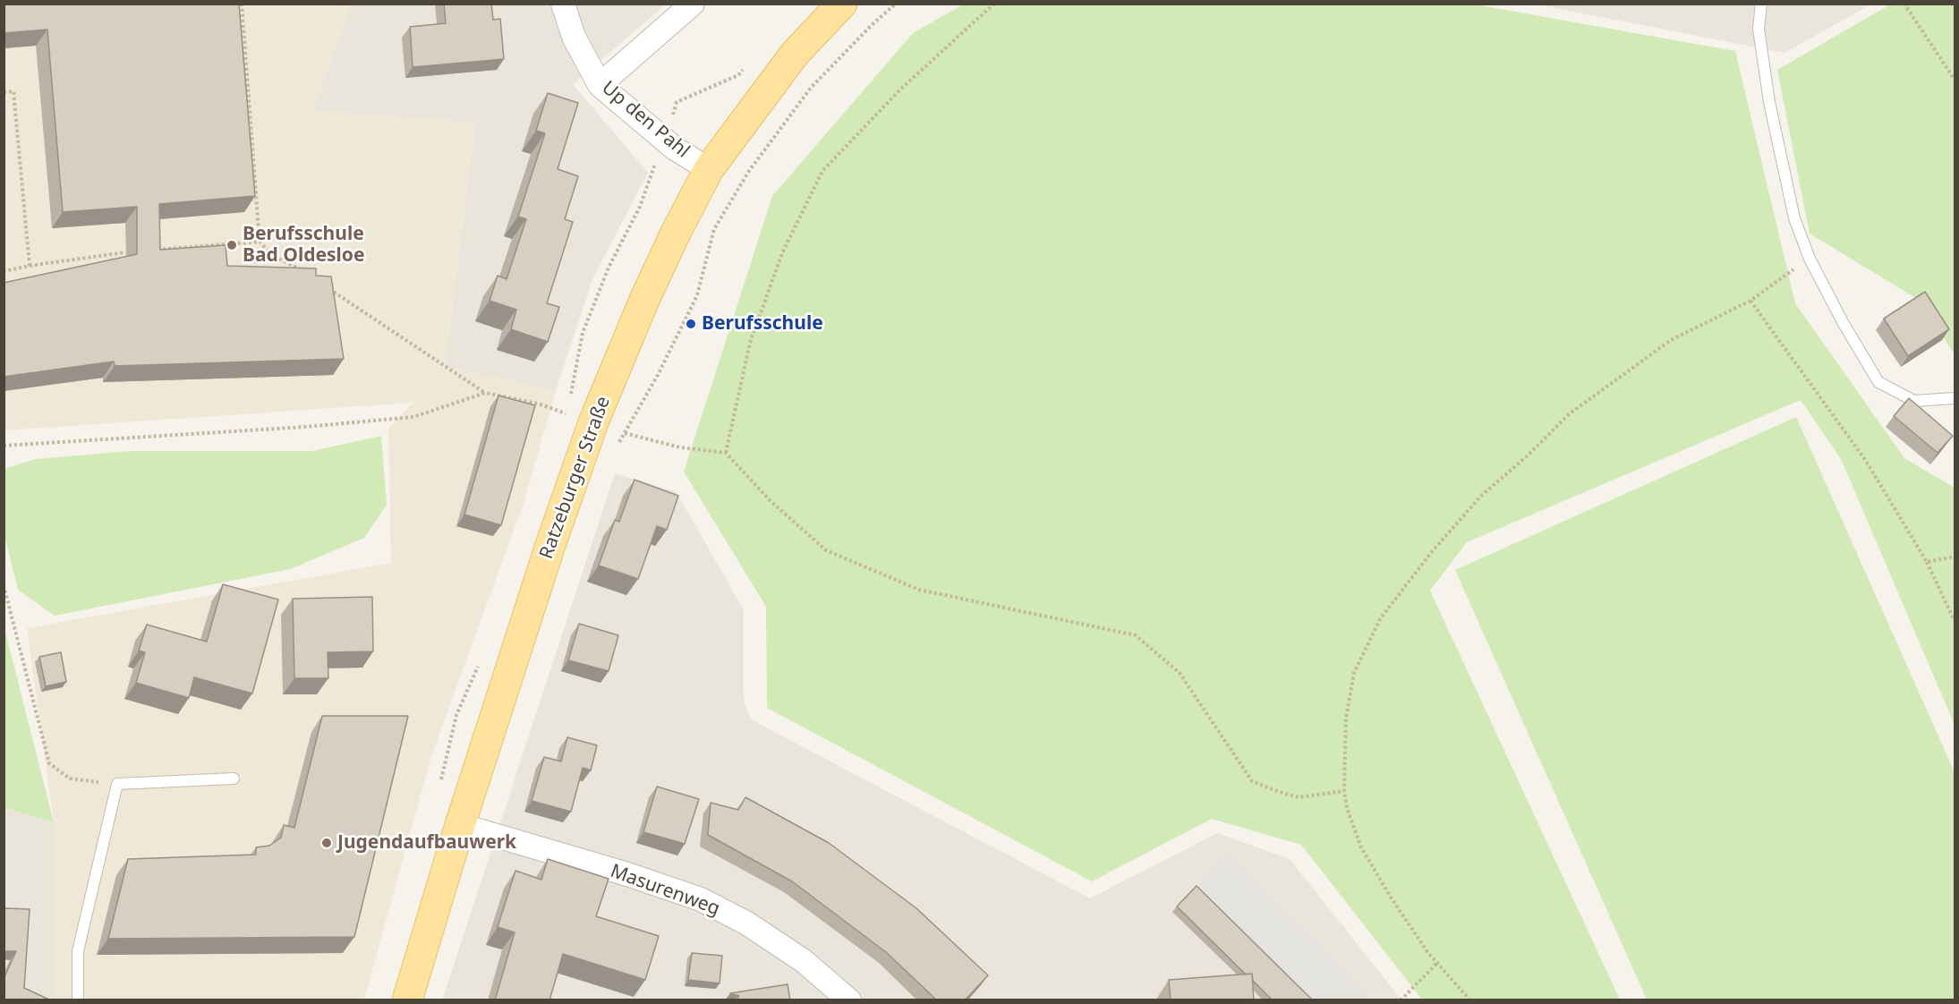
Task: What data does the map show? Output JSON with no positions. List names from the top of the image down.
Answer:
{
  "streets": {
    "main road": ["Ratzeburger Straße"],
    "street": ["Up den Pahl", "Masurenweg"]
  },
  "crossings": [
    ["Up den Pahl", "Ratzeburger Straße"],
    ["Ratzeburger Straße", "Masurenweg"]
  ],
  "places": ["Berufsschule Bad Oldesloe", "Berufsschule", "Jugendaufbauwerk"]
}
